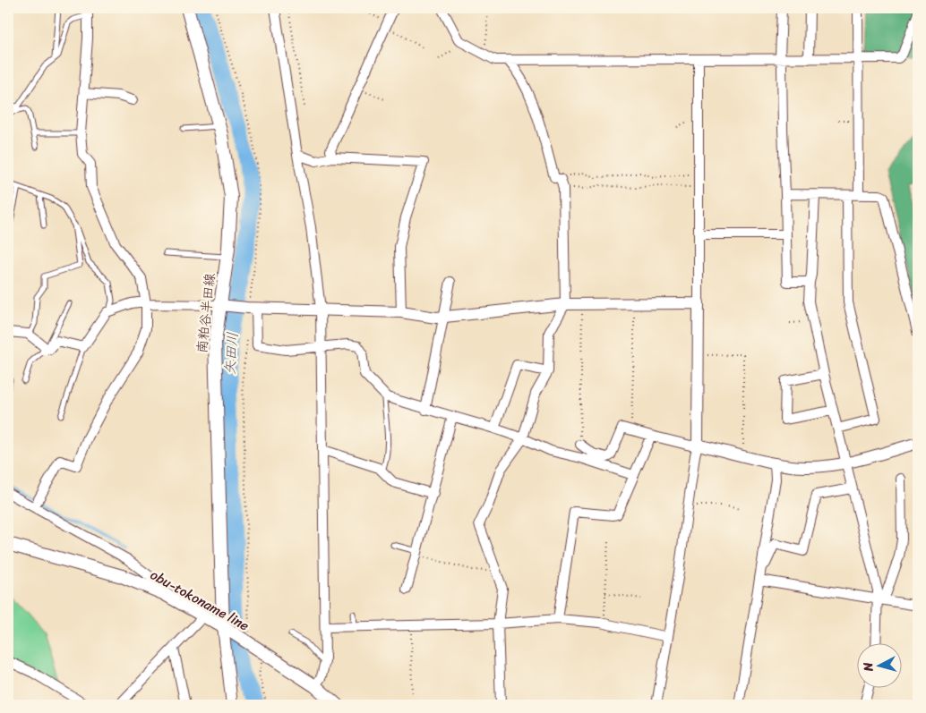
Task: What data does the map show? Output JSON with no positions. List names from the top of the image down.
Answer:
{
  "streets": {
    "main road": ["南粕谷半田線", "obu-tokoname line"]
  },
  "crossings": [
    ["南粕谷半田線", "obu-tokoname line"]
  ],
  "water": ["矢田川"],
  "north": "left"
}
